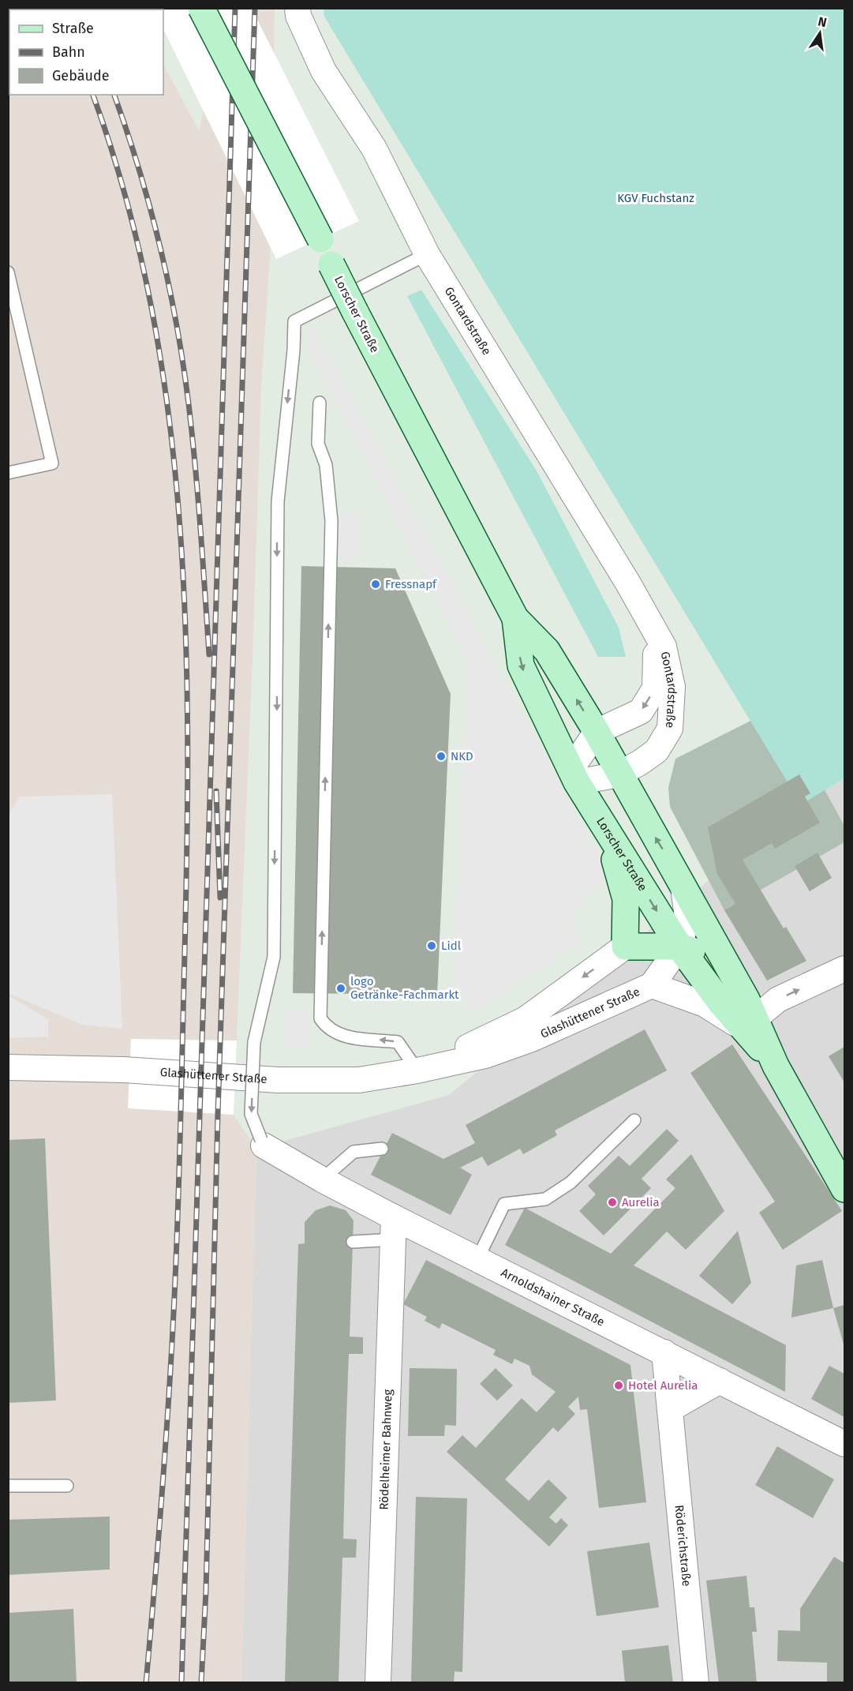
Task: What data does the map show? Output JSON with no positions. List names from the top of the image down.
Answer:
{
  "streets": {
    "main road": ["Lorscher Straße"],
    "street": [
      "Gontardstraße",
      "Glashüttener Straße",
      "Arnoldshainer Straße",
      "Rödelheimer Bahnweg",
      "Röderichstraße"
    ]
  },
  "crossings": [
    ["Lorscher Straße", "Gontardstraße"],
    ["Lorscher Straße", "Glashüttener Straße"],
    ["Arnoldshainer Straße", "Rödelheimer Bahnweg"],
    ["Arnoldshainer Straße", "Röderichstraße"]
  ],
  "parks": ["KGV Fuchstanz"],
  "places": [
    "Fressnapf",
    "NKD",
    "Lidl",
    "logo Getränke-Fachmarkt",
    "Aurelia",
    "Hotel Aurelia"
  ],
  "legend": ["Straße", "Bahn", "Gebäude"],
  "north": "top"
}
